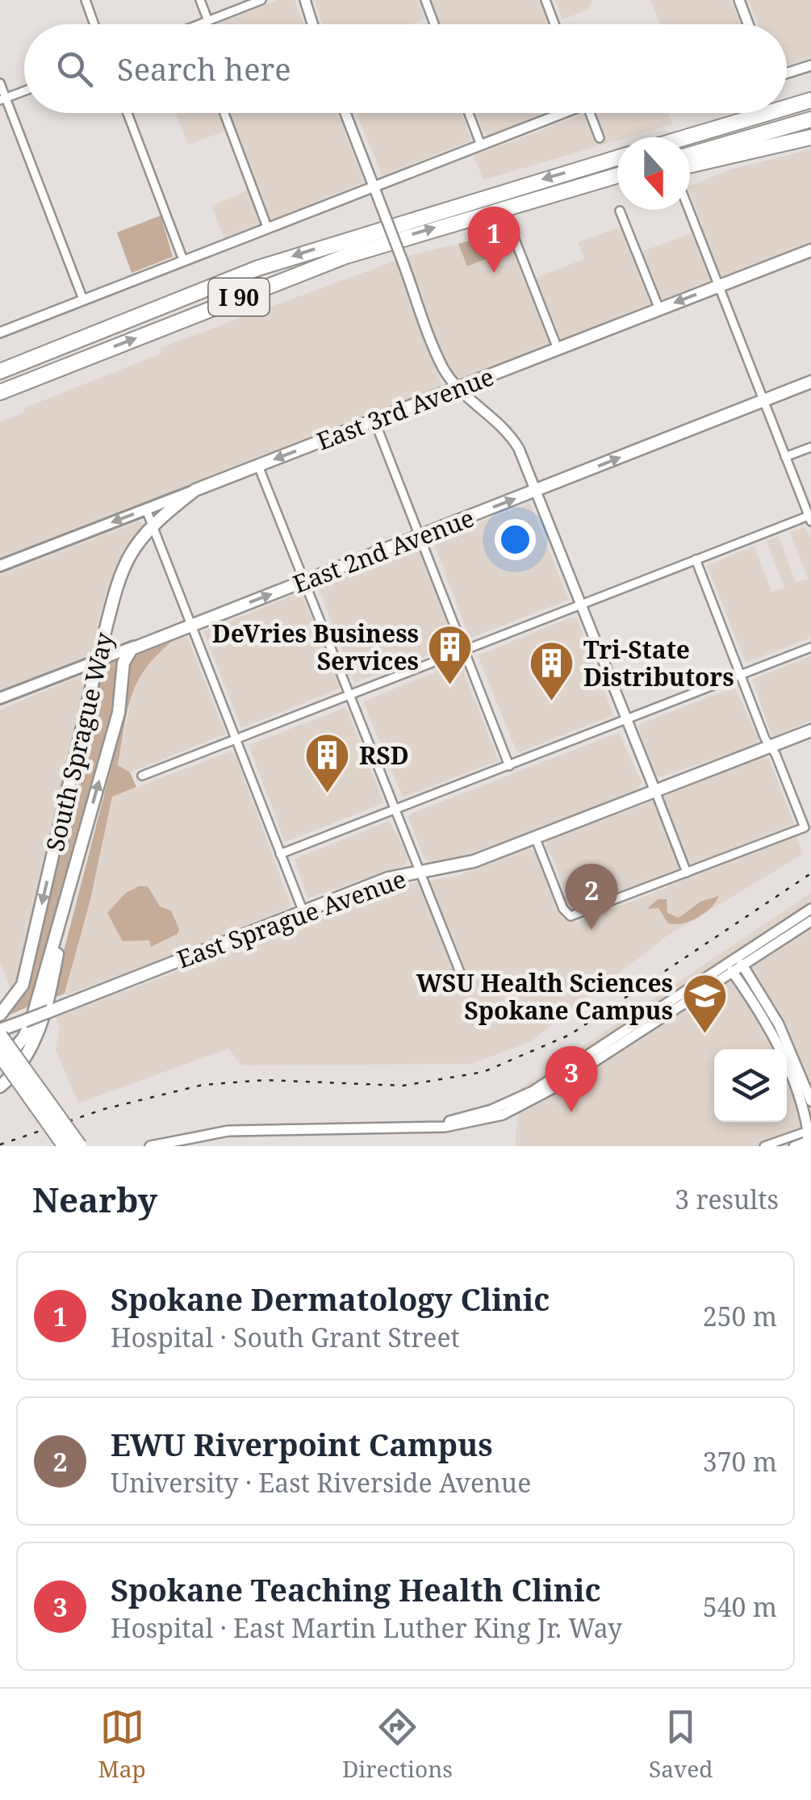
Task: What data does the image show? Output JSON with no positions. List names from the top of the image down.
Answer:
{
  "streets": {
    "highway": ["I 90"],
    "main road": [
      "East 3rd Avenue",
      "East 2nd Avenue",
      "South Sprague Way",
      "East Sprague Avenue"
    ]
  },
  "crossings": [
    ["East 3rd Avenue", "South Sprague Way"],
    ["East 2nd Avenue", "South Sprague Way"]
  ],
  "one_way": ["East 3rd Avenue", "East 2nd Avenue"],
  "places": {
    "building": ["DeVries Business Services", "Tri-State Distributors", "RSD"],
    "school or university": ["WSU Health Sciences Spokane Campus"]
  },
  "north": "bottom",
  "page": {
    "search": "Search here",
    "pins": ["1", "2", "3"],
    "heading": ["Nearby", "3 results"],
    "list": [
      {
        "mark": "1",
        "name": "Spokane Dermatology Clinic",
        "note": "Hospital · South Grant Street",
        "value": "250 m"
      },
      {
        "mark": "2",
        "name": "EWU Riverpoint Campus",
        "note": "University · East Riverside Avenue",
        "value": "370 m"
      },
      {
        "mark": "3",
        "name": "Spokane Teaching Health Clinic",
        "note": "Hospital · East Martin Luther King Jr. Way",
        "value": "540 m"
      }
    ],
    "nav": ["Map", "Directions", "Saved"]
  }
}
